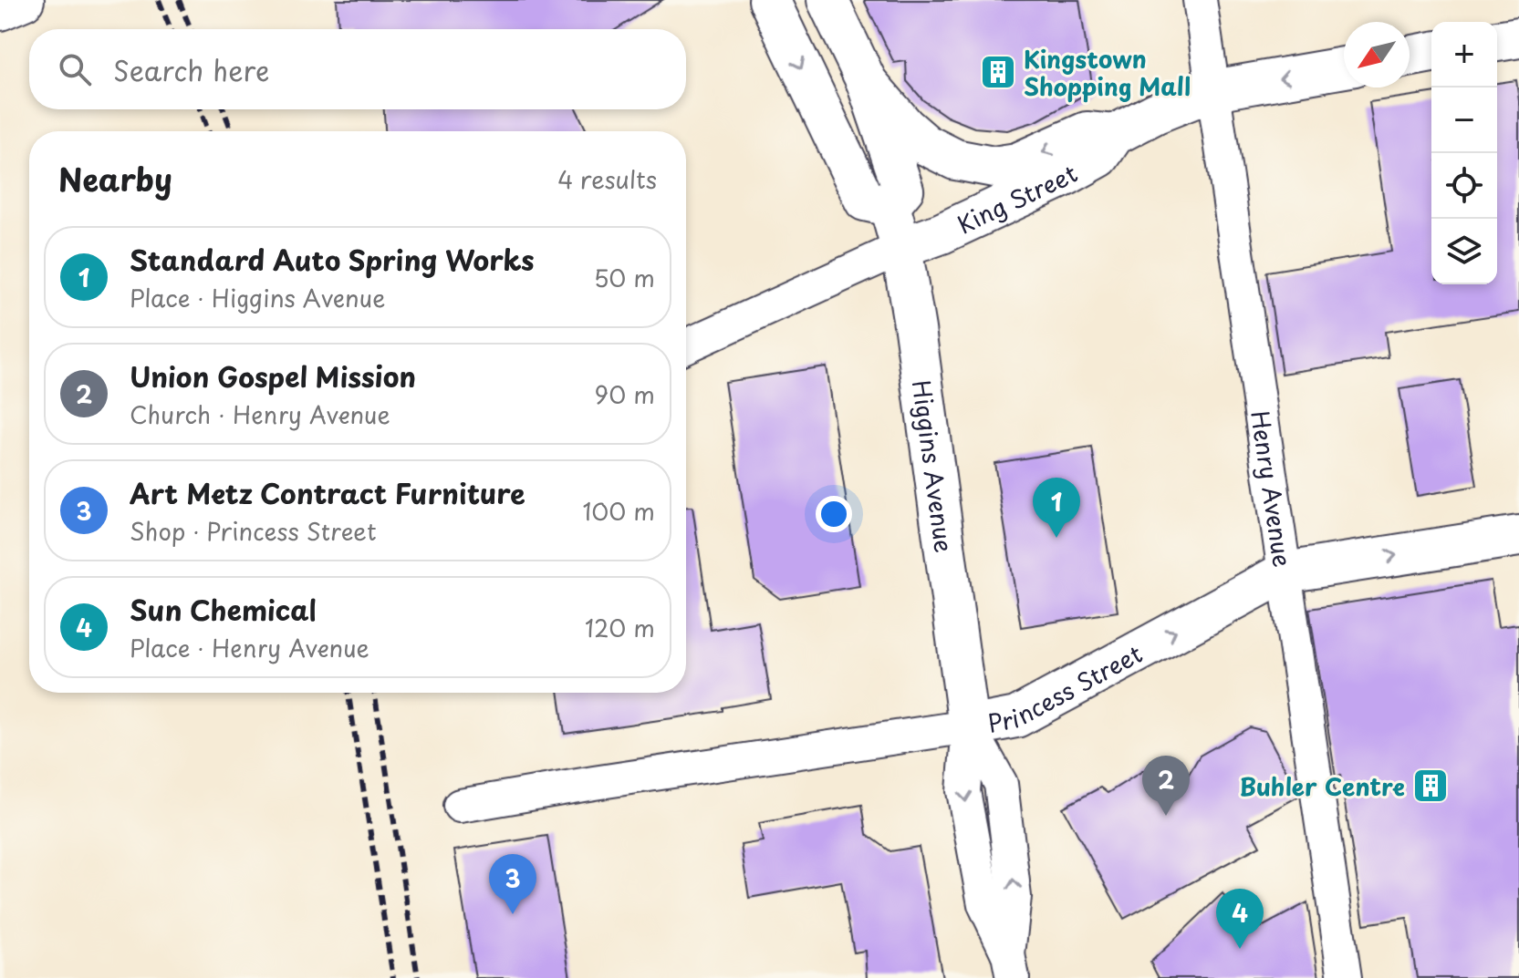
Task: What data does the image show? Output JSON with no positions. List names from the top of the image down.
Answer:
{
  "streets": {
    "main road": ["King Street", "Higgins Avenue", "Princess Street"],
    "street": ["Henry Avenue"]
  },
  "crossings": [
    ["King Street", "Higgins Avenue"],
    ["King Street", "Henry Avenue"],
    ["Higgins Avenue", "Princess Street"],
    ["Henry Avenue", "Princess Street"]
  ],
  "one_way": ["Princess Street"],
  "places": {
    "building": ["Kingstown Shopping Mall", "Buhler Centre"]
  },
  "north": "bottom left",
  "page": {
    "map_buttons": ["+", "−"],
    "search": "Search here",
    "heading": ["Nearby", "4 results"],
    "list": [
      {
        "mark": "1",
        "name": "Standard Auto Spring Works",
        "note": "Place · Higgins Avenue",
        "value": "50 m"
      },
      {
        "mark": "2",
        "name": "Union Gospel Mission",
        "note": "Church · Henry Avenue",
        "value": "90 m"
      },
      {
        "mark": "3",
        "name": "Art Metz Contract Furniture",
        "note": "Shop · Princess Street",
        "value": "100 m"
      },
      {
        "mark": "4",
        "name": "Sun Chemical",
        "note": "Place · Henry Avenue",
        "value": "120 m"
      }
    ],
    "pins": [
      "1",
      "2",
      "3",
      "4"
    ]
  }
}
